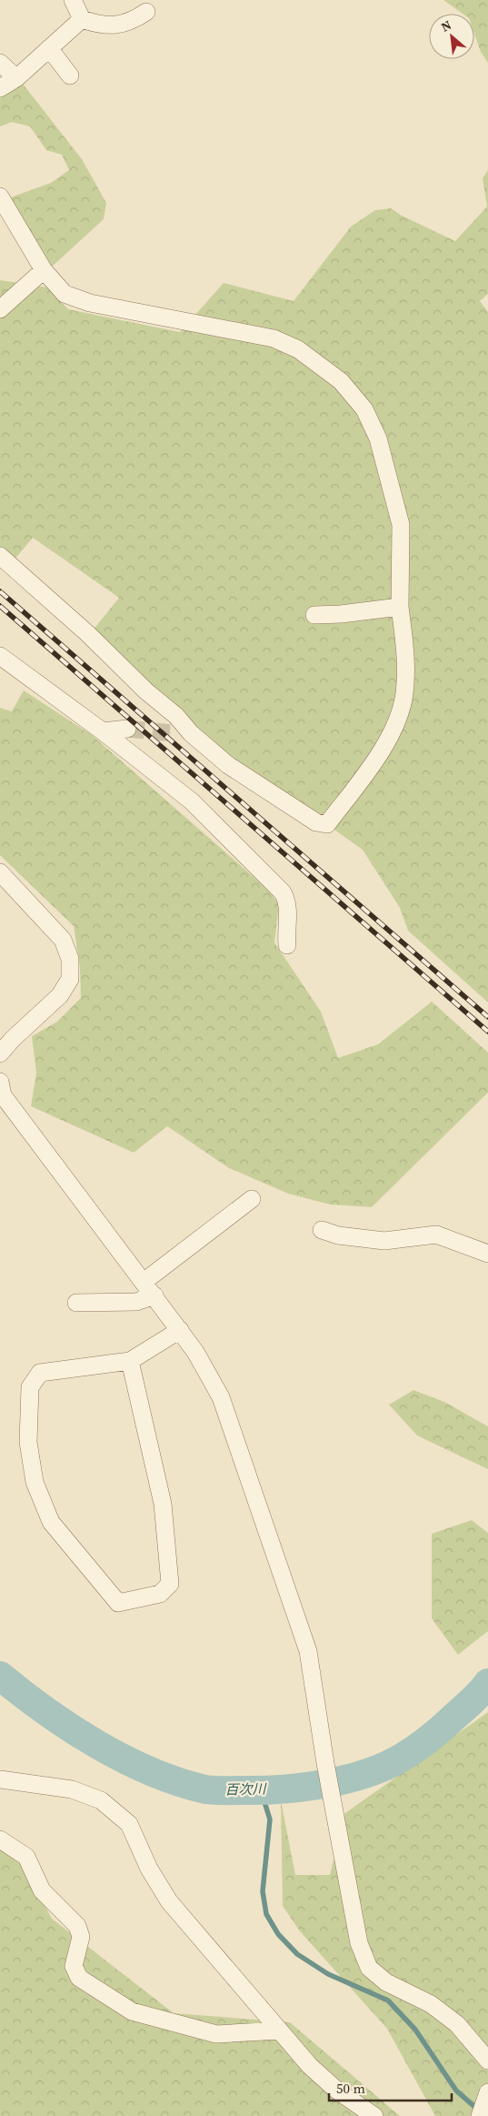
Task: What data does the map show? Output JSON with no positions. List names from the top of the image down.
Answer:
{
  "water": ["百次川"],
  "scale_bar": "50 m",
  "north": "top left"
}
